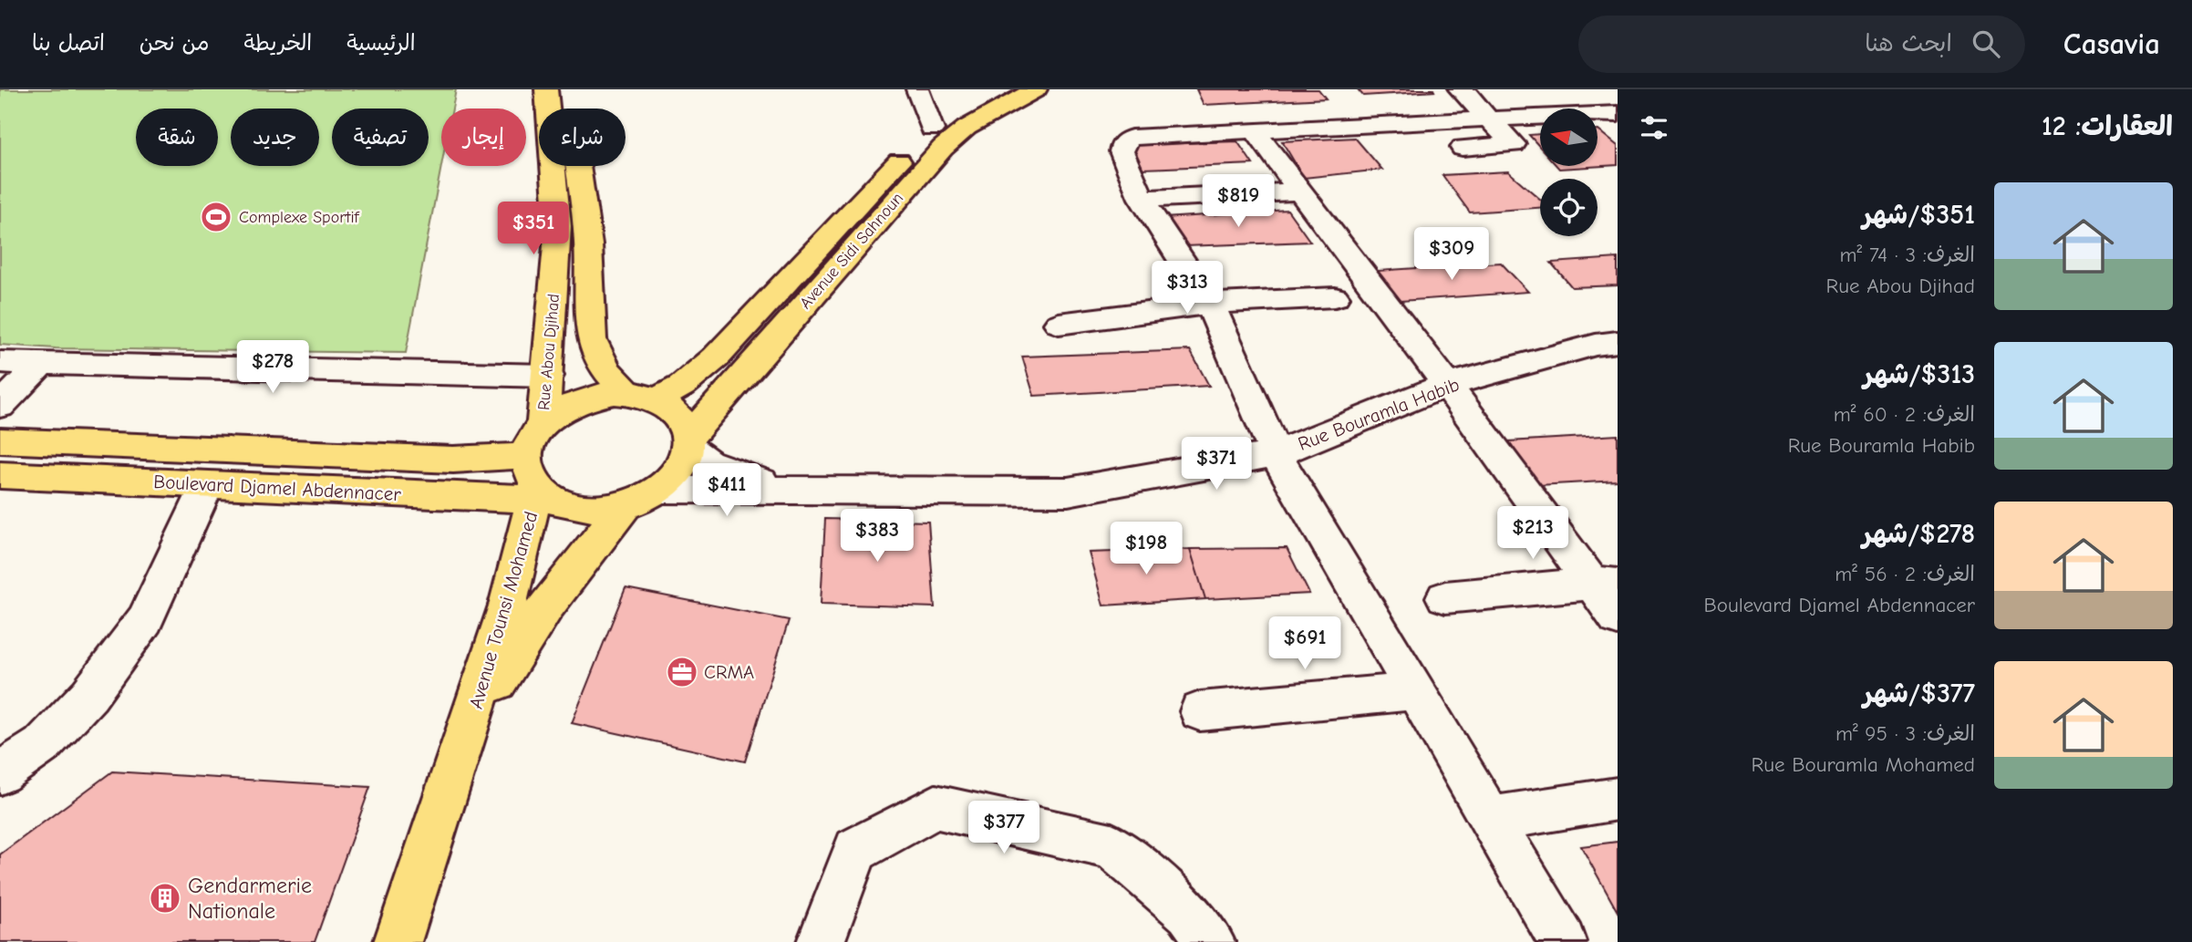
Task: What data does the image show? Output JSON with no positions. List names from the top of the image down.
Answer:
{
  "streets": {
    "main road": [
      "Avenue Sidi Sahnoun",
      "Rue Abou Djihad",
      "Boulevard Djamel Abdennacer",
      "Avenue Tounsi Mohamed"
    ],
    "street": ["Rue Bouramla Habib"]
  },
  "crossings": [
    ["Avenue Sidi Sahnoun", "Rue Abou Djihad"],
    ["Avenue Sidi Sahnoun", "Rue Bouramla Habib"],
    ["Avenue Sidi Sahnoun", "Boulevard Djamel Abdennacer"],
    ["Avenue Sidi Sahnoun", "Avenue Tounsi Mohamed"],
    ["Rue Abou Djihad", "Rue Bouramla Habib"],
    ["Rue Abou Djihad", "Boulevard Djamel Abdennacer"],
    ["Rue Abou Djihad", "Avenue Tounsi Mohamed"],
    ["Rue Bouramla Habib", "Boulevard Djamel Abdennacer"],
    ["Rue Bouramla Habib", "Avenue Tounsi Mohamed"],
    ["Boulevard Djamel Abdennacer", "Avenue Tounsi Mohamed"]
  ],
  "places": {
    "sports": ["Complexe Sportif"],
    "office": ["CRMA"],
    "building": ["Gendarmerie Nationale"]
  },
  "north": "left",
  "page": {
    "header": "Casavia",
    "search": "ابحث هنا",
    "nav": [
      "الرئيسية",
      "الخريطة",
      "من نحن",
      "اتصل بنا"
    ],
    "heading": "العقارات: 12",
    "chip": [
      "شراء",
      "إيجار",
      "تصفية",
      "جديد",
      "شقة"
    ],
    "list": [
      {
        "name": "$351/شهر",
        "note": "الغرف: 3 · 74 m² · Rue Abou Djihad"
      },
      {
        "name": "$313/شهر",
        "note": "الغرف: 2 · 60 m² · Rue Bouramla Habib"
      },
      {
        "name": "$278/شهر",
        "note": "الغرف: 2 · 56 m² · Boulevard Djamel Abdennacer"
      },
      {
        "name": "$377/شهر",
        "note": "الغرف: 3 · 95 m² · Rue Bouramla Mohamed"
      }
    ],
    "price": [
      "$819",
      "$351",
      "$309",
      "$313",
      "$278",
      "$371",
      "$411",
      "$213",
      "$383",
      "$198",
      "$691",
      "$377"
    ]
  }
}
